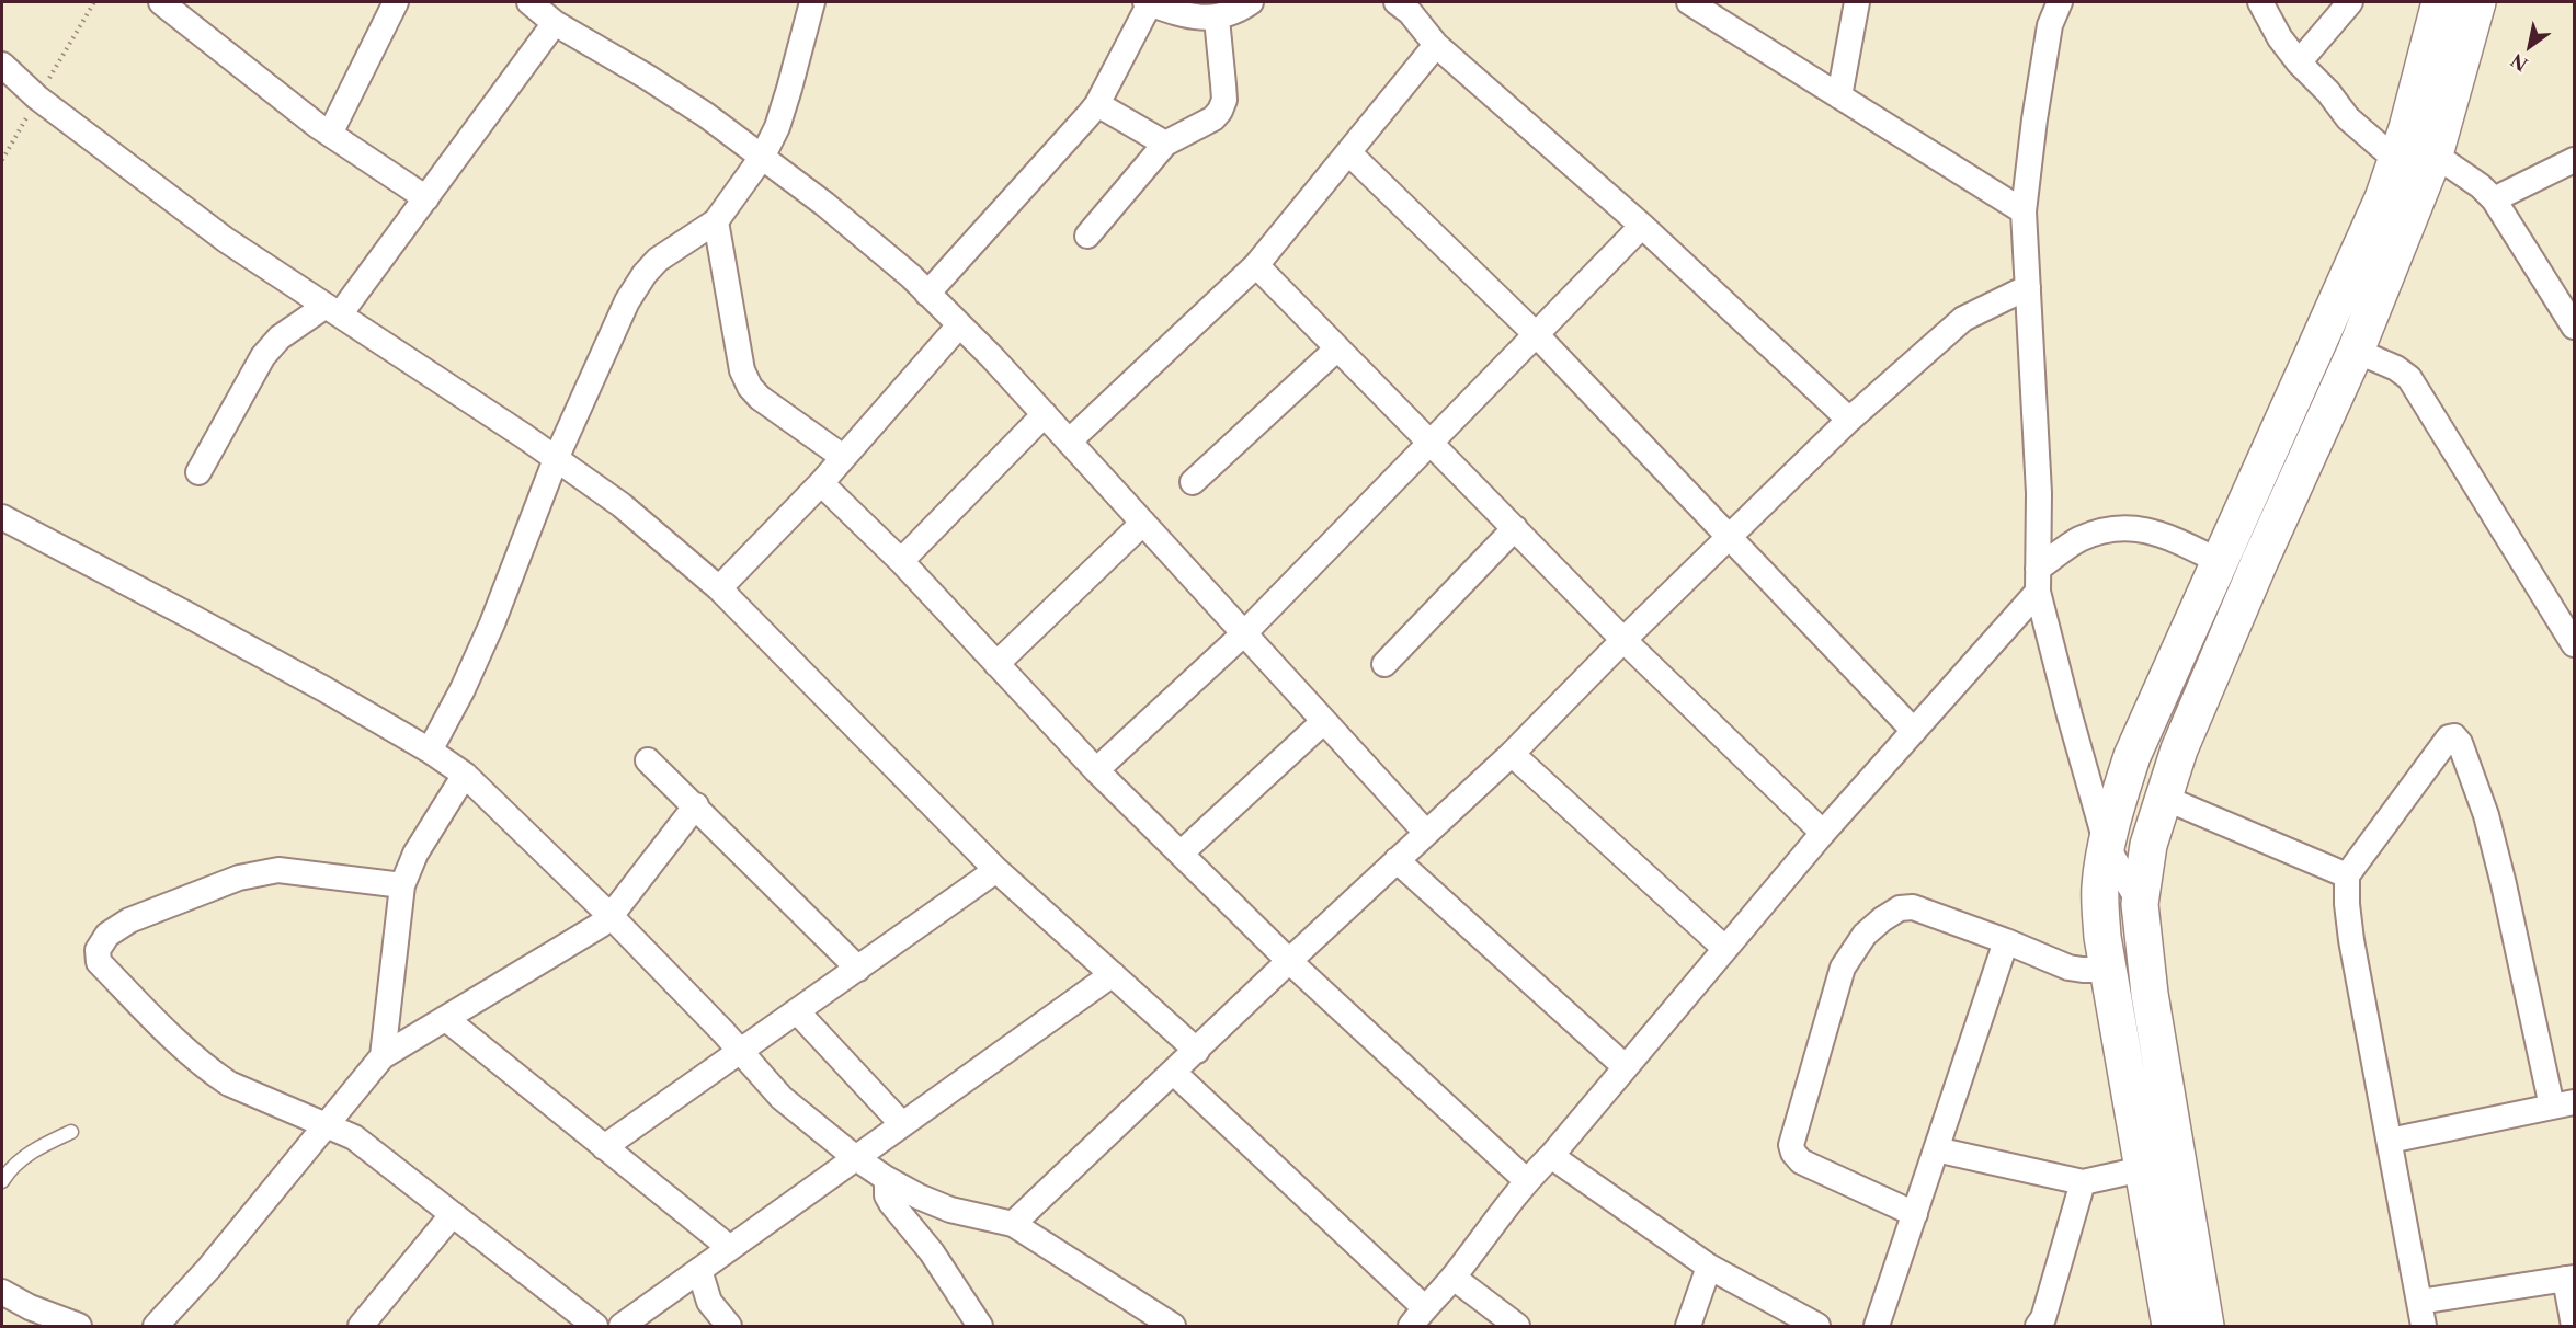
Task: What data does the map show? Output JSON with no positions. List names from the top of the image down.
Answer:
{
  "north": "bottom left"
}
